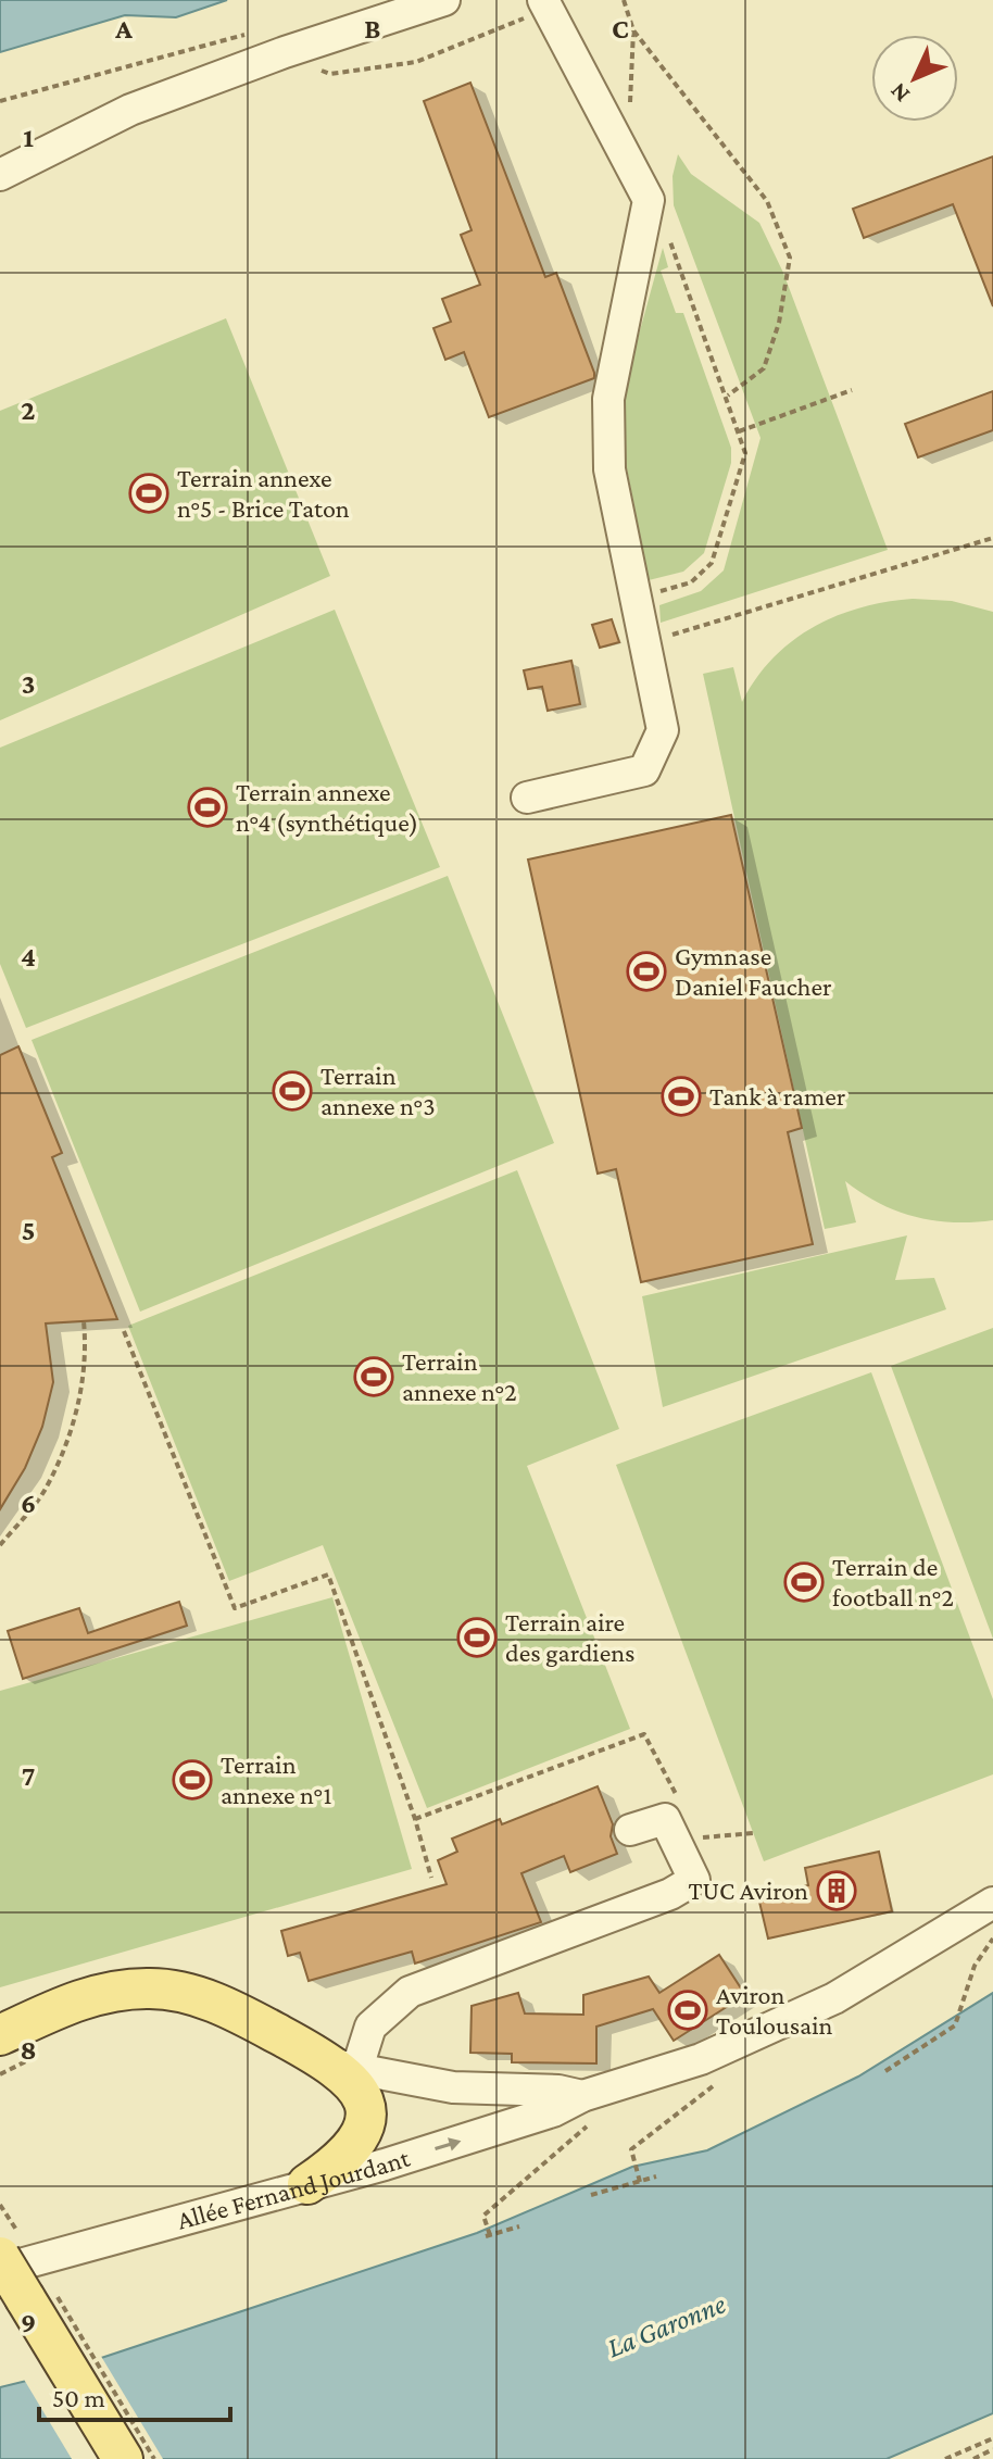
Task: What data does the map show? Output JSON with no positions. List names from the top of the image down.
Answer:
{
  "streets": {
    "street": ["Allée Fernand Jourdant"]
  },
  "water": ["La Garonne"],
  "places": {
    "sports": [
      "Terrain annexe n°5 - Brice Taton",
      "Terrain annexe n°4 (synthétique)",
      "Gymnase Daniel Faucher",
      "Terrain annexe n°3",
      "Tank à ramer",
      "Terrain annexe n°2",
      "Terrain de football n°2",
      "Terrain aire des gardiens",
      "Terrain annexe n°1",
      "Aviron Toulousain"
    ],
    "building": ["TUC Aviron"]
  },
  "scale_bar": "50 m",
  "north": "bottom left",
  "grid": {
    "columns": ["A", "B", "C"],
    "rows": [
      "1",
      "2",
      "3",
      "4",
      "5",
      "6",
      "7",
      "8",
      "9"
    ]
  }
}
